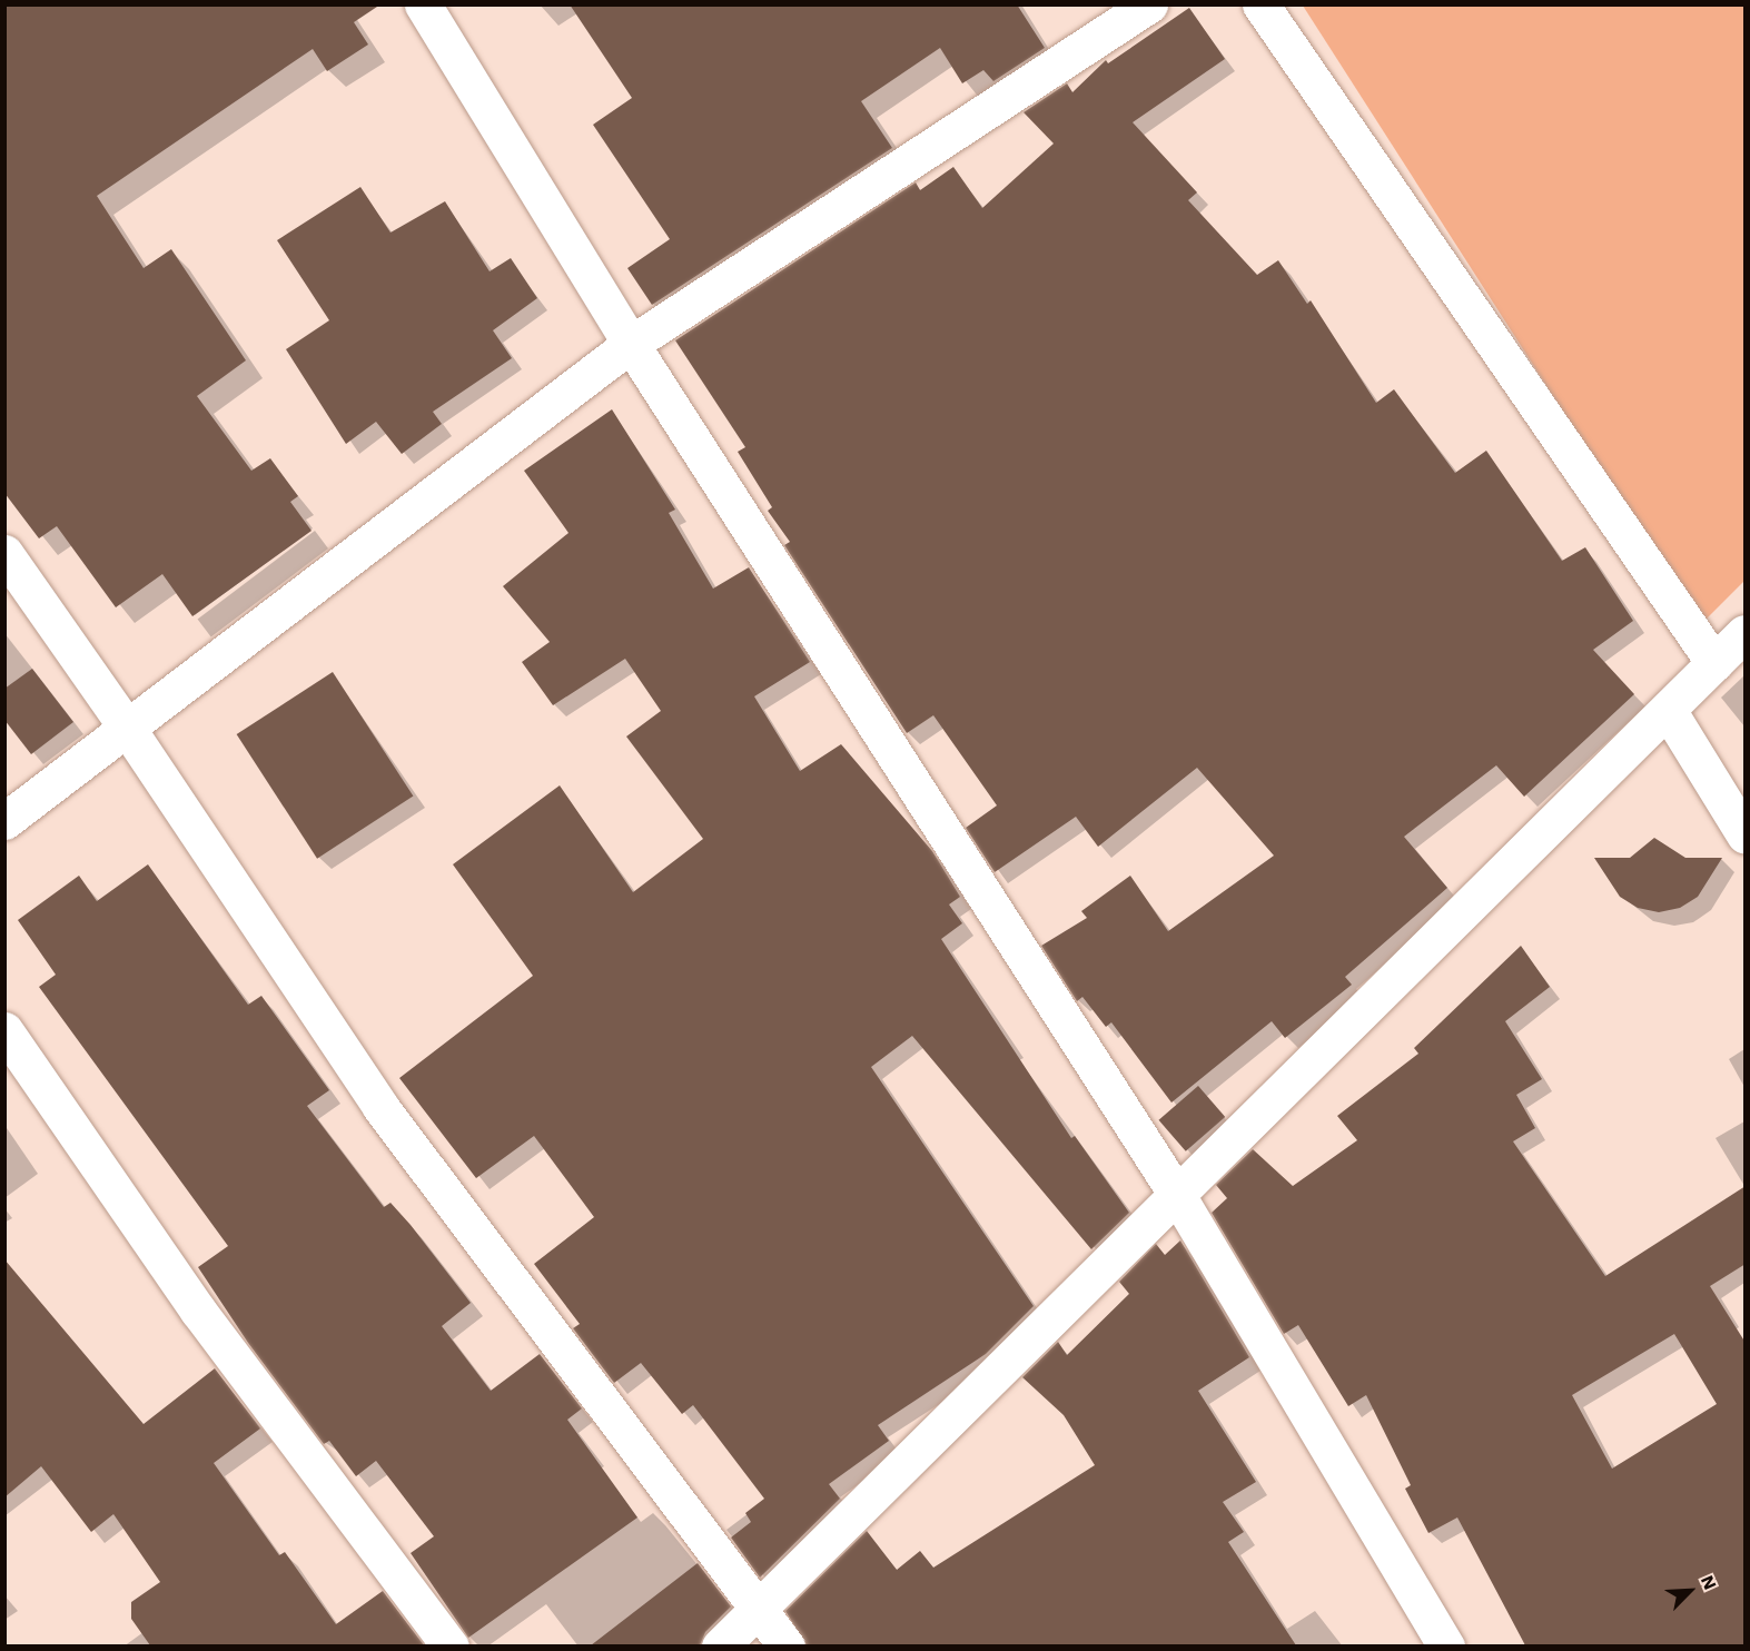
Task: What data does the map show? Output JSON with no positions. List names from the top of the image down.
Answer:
{
  "north": "top right"
}
